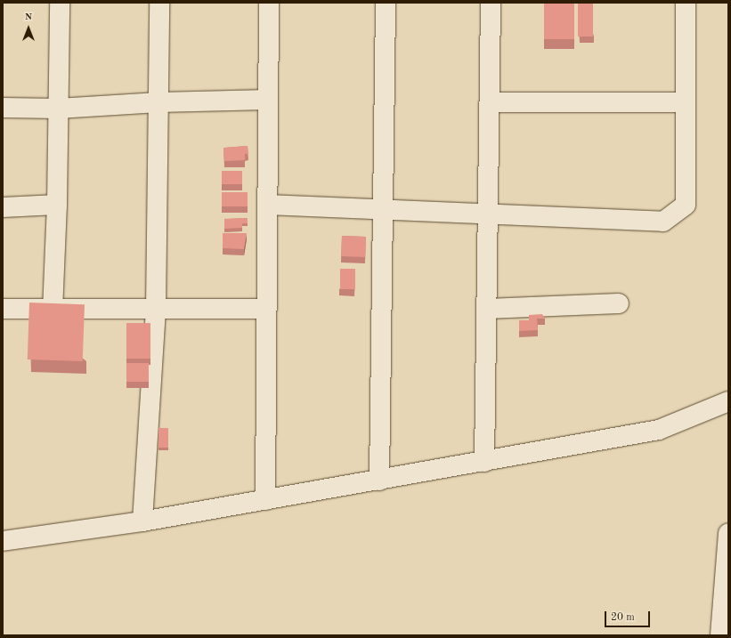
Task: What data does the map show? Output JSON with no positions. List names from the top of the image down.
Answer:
{
  "scale_bar": "20 m",
  "north": "top"
}
